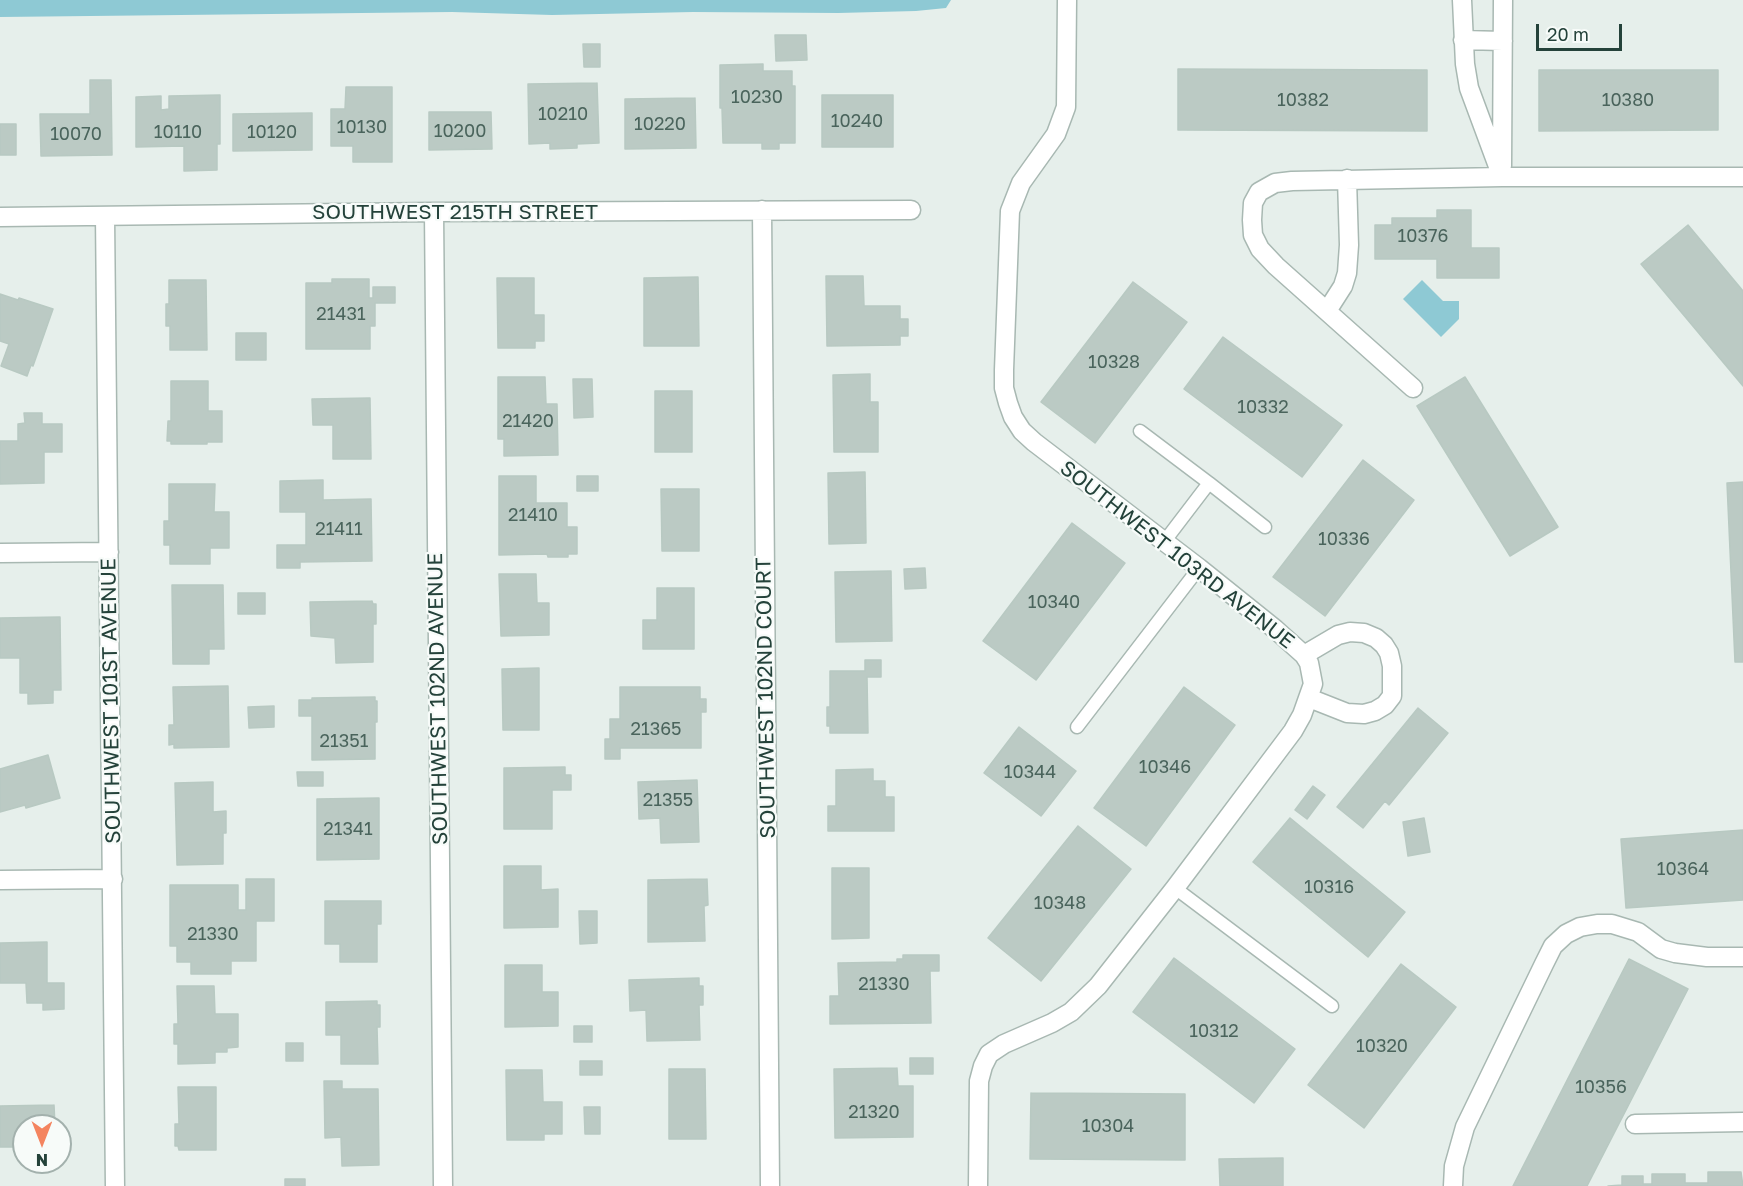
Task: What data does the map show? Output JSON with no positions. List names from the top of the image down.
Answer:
{
  "streets": {
    "street": [
      "SOUTHWEST 215TH STREET",
      "SOUTHWEST 103RD AVENUE",
      "SOUTHWEST 102ND COURT",
      "SOUTHWEST 102ND AVENUE",
      "SOUTHWEST 101ST AVENUE"
    ]
  },
  "crossings": [
    ["SOUTHWEST 215TH STREET", "SOUTHWEST 102ND COURT"],
    ["SOUTHWEST 215TH STREET", "SOUTHWEST 102ND AVENUE"],
    ["SOUTHWEST 215TH STREET", "SOUTHWEST 101ST AVENUE"]
  ],
  "house_numbers": [
    "10230",
    "10382",
    "10380",
    "10210",
    "10240",
    "10220",
    "10130",
    "10200",
    "10110",
    "10120",
    "10070",
    "10376",
    "21431",
    "10328",
    "10332",
    "21420",
    "21410",
    "21411",
    "10336",
    "10340",
    "21365",
    "21351",
    "10346",
    "10344",
    "21355",
    "21341",
    "10364",
    "10316",
    "10348",
    "21330",
    "21330",
    "10312",
    "10320",
    "10356",
    "21320",
    "10304"
  ],
  "scale_bar": "20 m",
  "north": "bottom"
}
